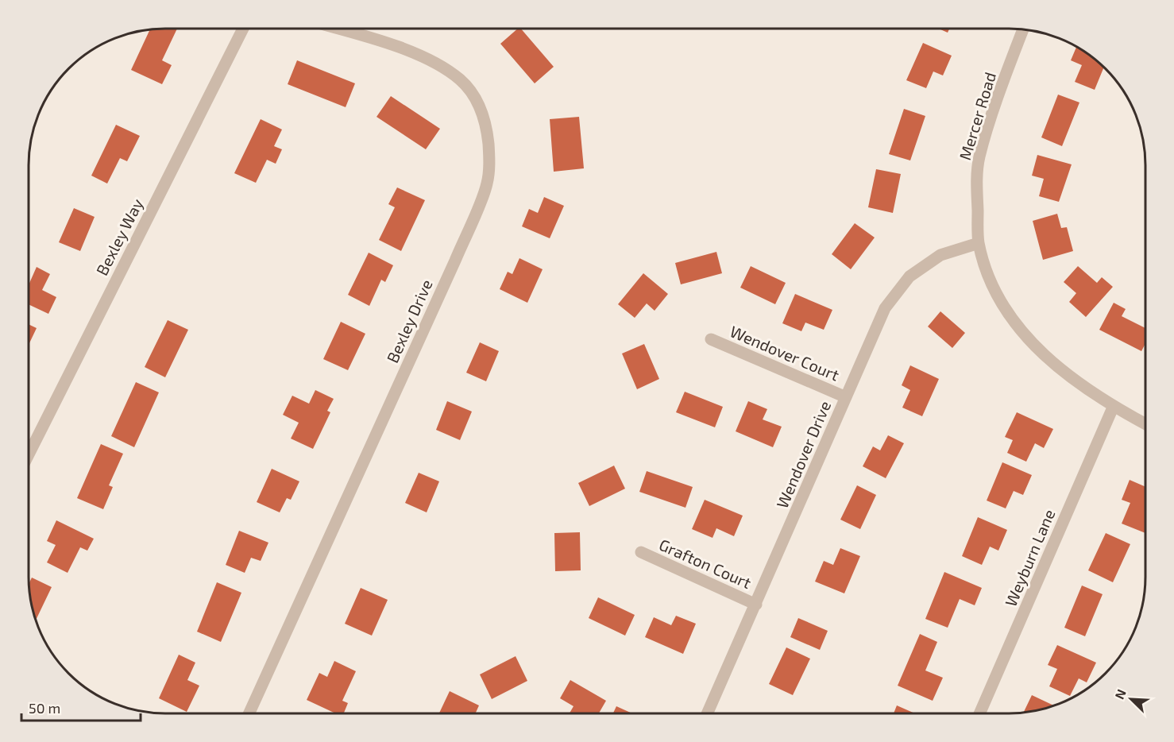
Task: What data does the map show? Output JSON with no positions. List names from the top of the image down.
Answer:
{
  "streets": {
    "street": [
      "Mercer Road",
      "Bexley Way",
      "Bexley Drive",
      "Wendover Court",
      "Wendover Drive",
      "Weyburn Lane",
      "Grafton Court"
    ]
  },
  "crossings": [
    ["Mercer Road", "Wendover Drive"],
    ["Mercer Road", "Weyburn Lane"],
    ["Wendover Court", "Wendover Drive"],
    ["Wendover Drive", "Grafton Court"]
  ],
  "scale_bar": "50 m",
  "north": "top left"
}
